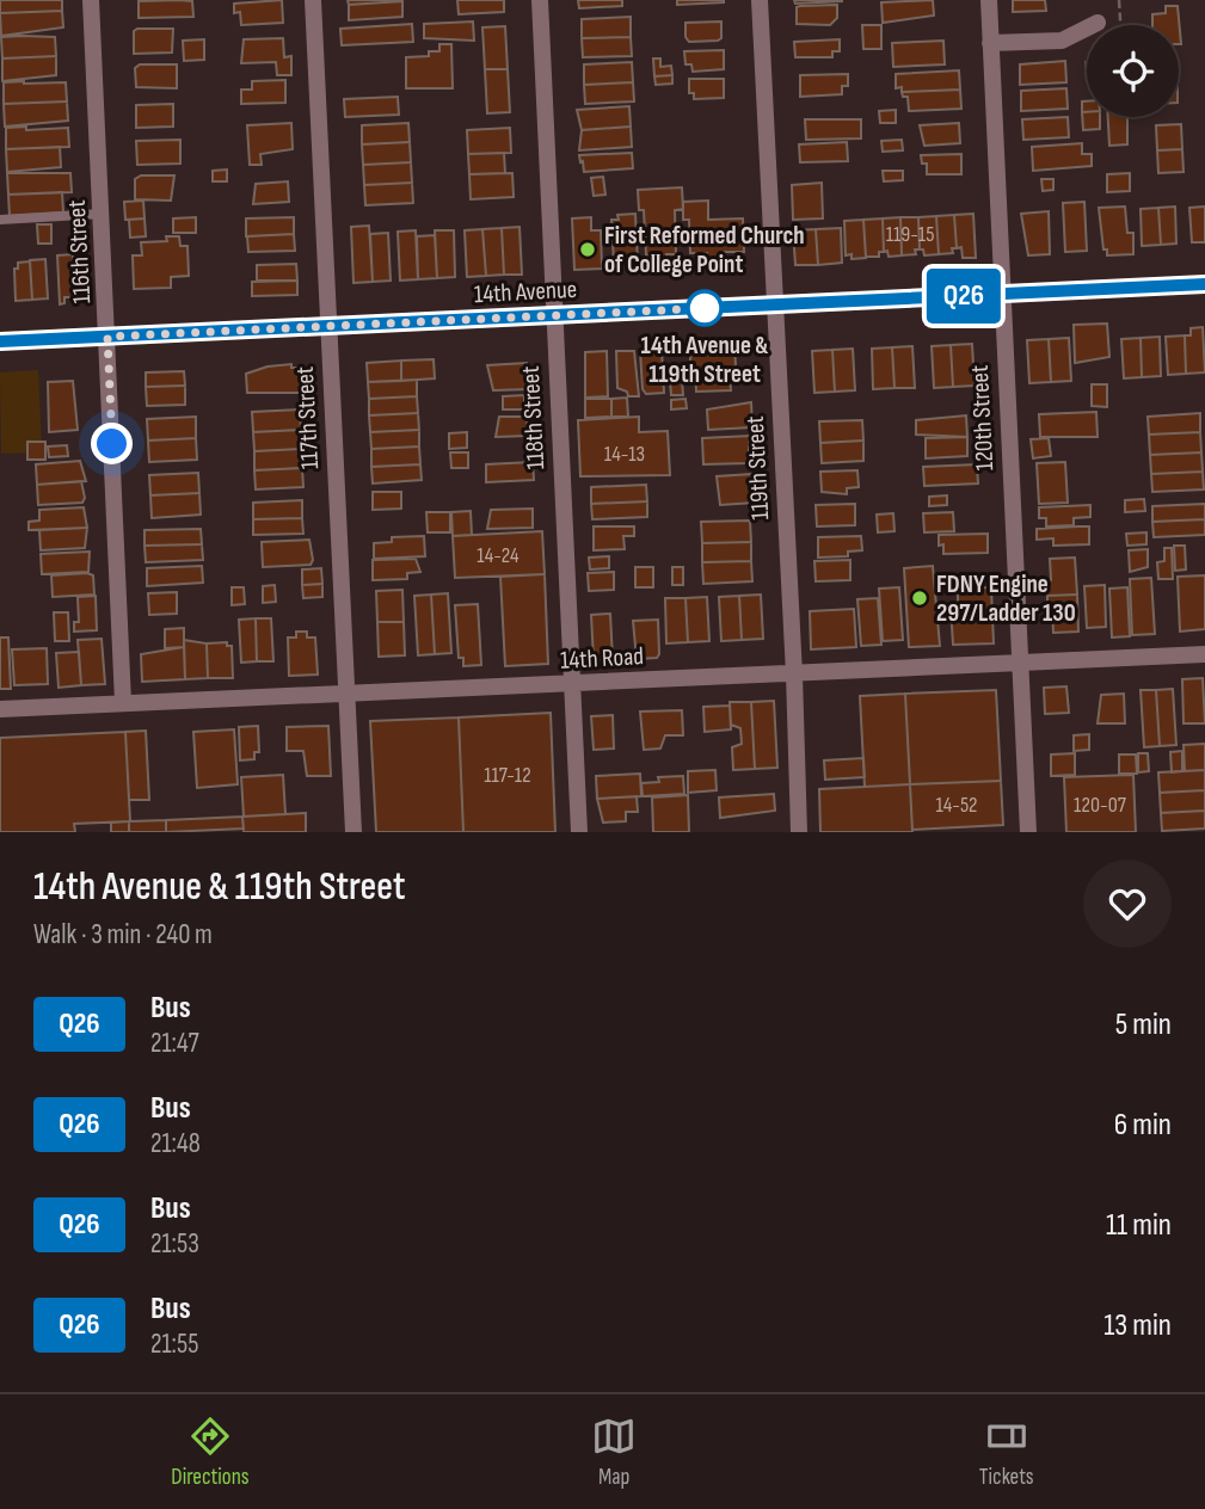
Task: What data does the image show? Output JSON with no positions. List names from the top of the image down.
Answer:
{
  "streets": {
    "street": [
      "116th Street",
      "14th Avenue",
      "117th Street",
      "118th Street",
      "120th Street",
      "119th Street",
      "14th Road"
    ]
  },
  "crossings": [
    ["116th Street", "14th Avenue"],
    ["116th Street", "14th Road"],
    ["14th Avenue", "117th Street"],
    ["14th Avenue", "118th Street"],
    ["14th Avenue", "120th Street"],
    ["14th Avenue", "119th Street"],
    ["117th Street", "14th Road"],
    ["118th Street", "14th Road"],
    ["120th Street", "14th Road"],
    ["119th Street", "14th Road"]
  ],
  "places": ["First Reformed Church of College Point", "14th Avenue & 119th Street", "FDNY Engine 297/Ladder 130"],
  "lines": ["bus line Q26"],
  "house_numbers": [
    "119-15",
    "14-13",
    "14-24",
    "117-12",
    "14-52",
    "120-07"
  ],
  "page": {
    "on_map": "Q26",
    "heading": ["14th Avenue & 119th Street", "Walk · 3 min · 240 m"],
    "list": [
      {
        "mark": "Q26",
        "name": "Bus",
        "note": "21:47",
        "value": "5 min"
      },
      {
        "mark": "Q26",
        "name": "Bus",
        "note": "21:48",
        "value": "6 min"
      },
      {
        "mark": "Q26",
        "name": "Bus",
        "note": "21:53",
        "value": "11 min"
      },
      {
        "mark": "Q26",
        "name": "Bus",
        "note": "21:55",
        "value": "13 min"
      }
    ],
    "tabs": ["Directions", "Map", "Tickets"]
  }
}
